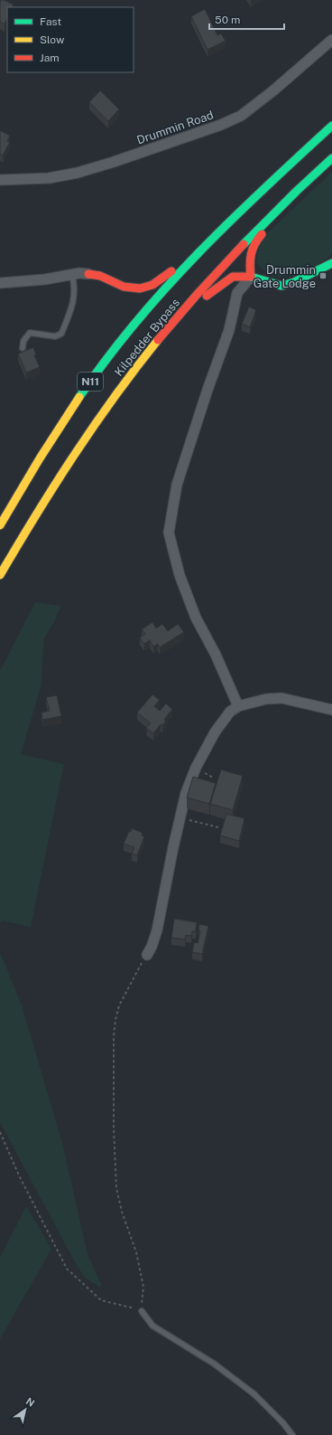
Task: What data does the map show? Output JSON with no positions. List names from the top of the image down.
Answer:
{
  "streets": {
    "main road": ["Kilpedder Bypass", "N11"],
    "street": ["Drummin Road"]
  },
  "crossings": [
    ["Kilpedder Bypass", "N11"]
  ],
  "places": {
    "transit": ["Drummin Gate Lodge"]
  },
  "legend": ["Fast", "Slow", "Jam"],
  "scale_bar": "50 m",
  "north": "top right"
}
